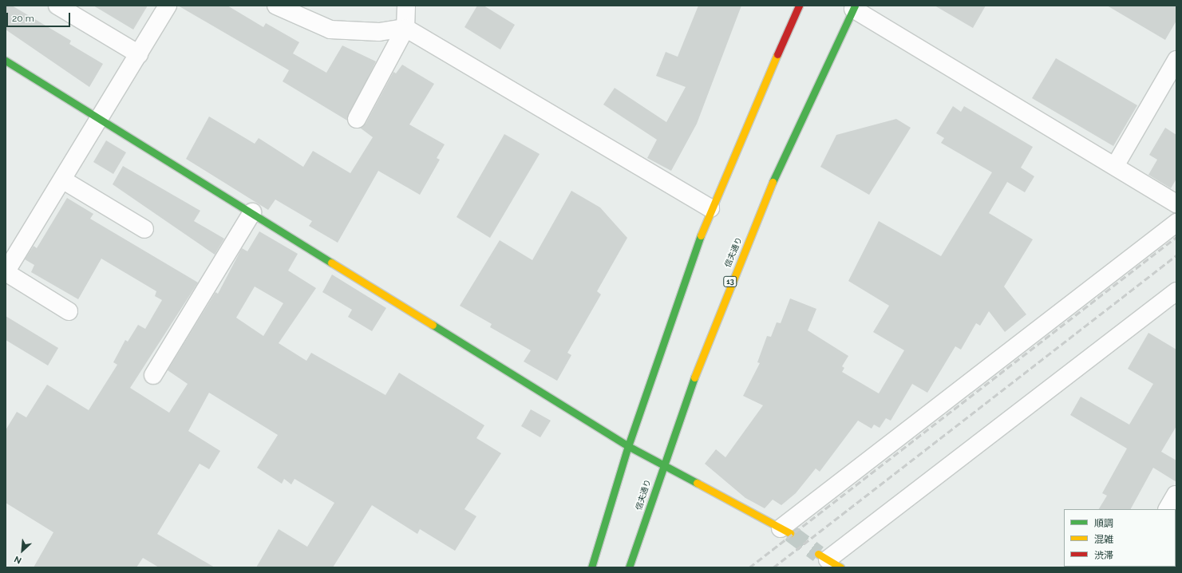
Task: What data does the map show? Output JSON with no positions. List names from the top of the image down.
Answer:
{
  "streets": {
    "main road": ["信夫通り", "13"]
  },
  "legend": ["順調", "混雑", "渋滞"],
  "scale_bar": "20 m",
  "north": "bottom left"
}
